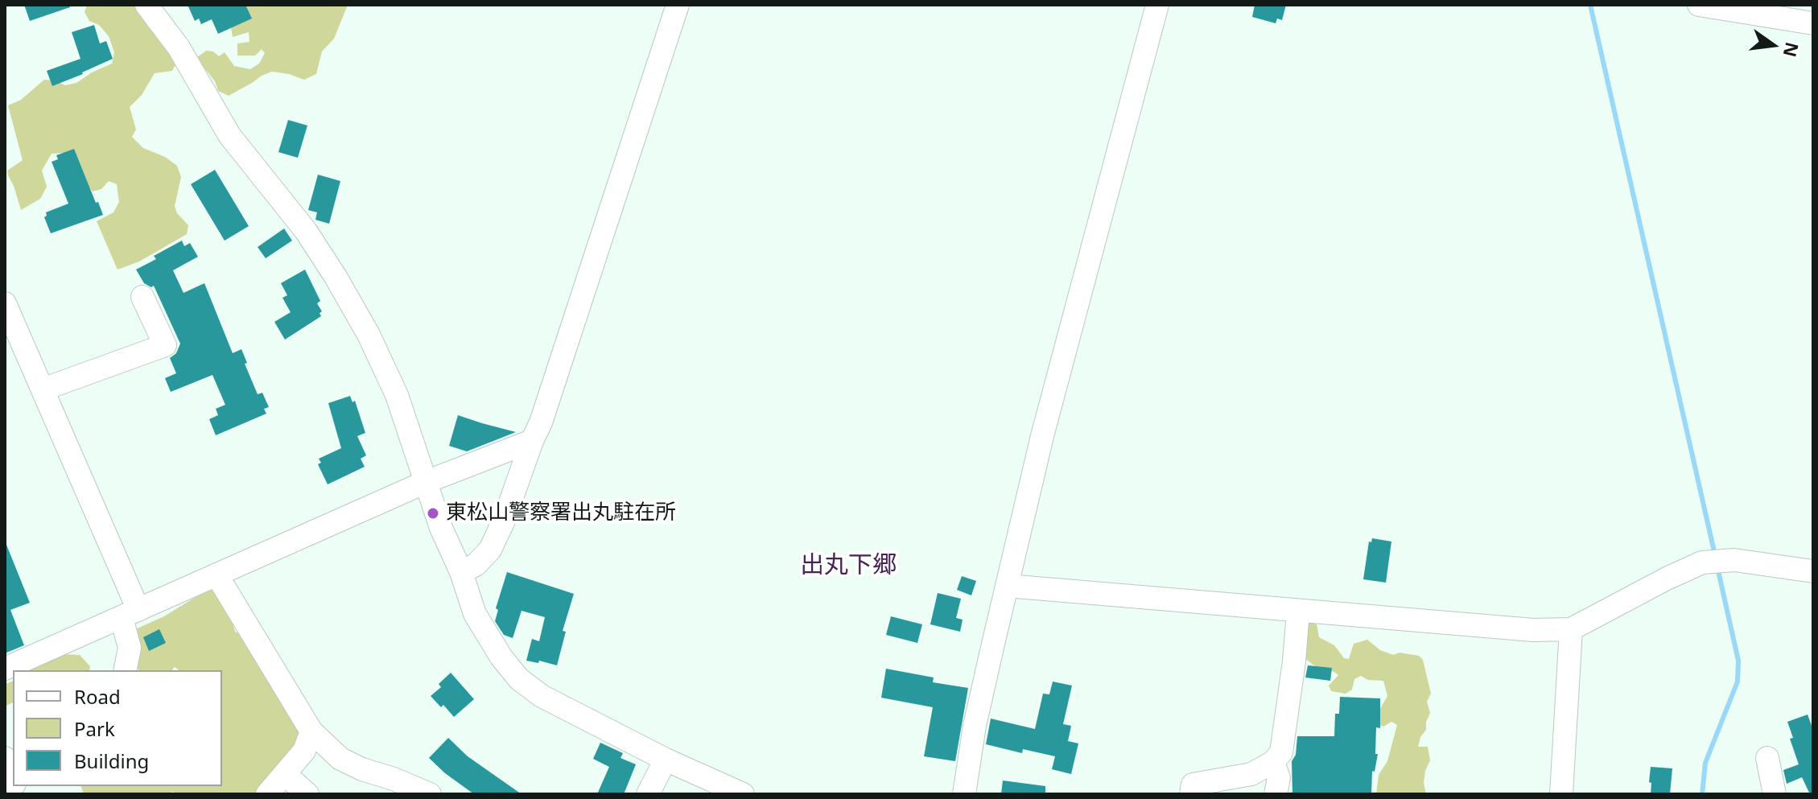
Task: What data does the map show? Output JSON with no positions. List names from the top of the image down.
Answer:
{
  "districts": ["出丸下郷"],
  "places": ["東松山警察署出丸駐在所"],
  "legend": ["Road", "Park", "Building"],
  "north": "right"
}
